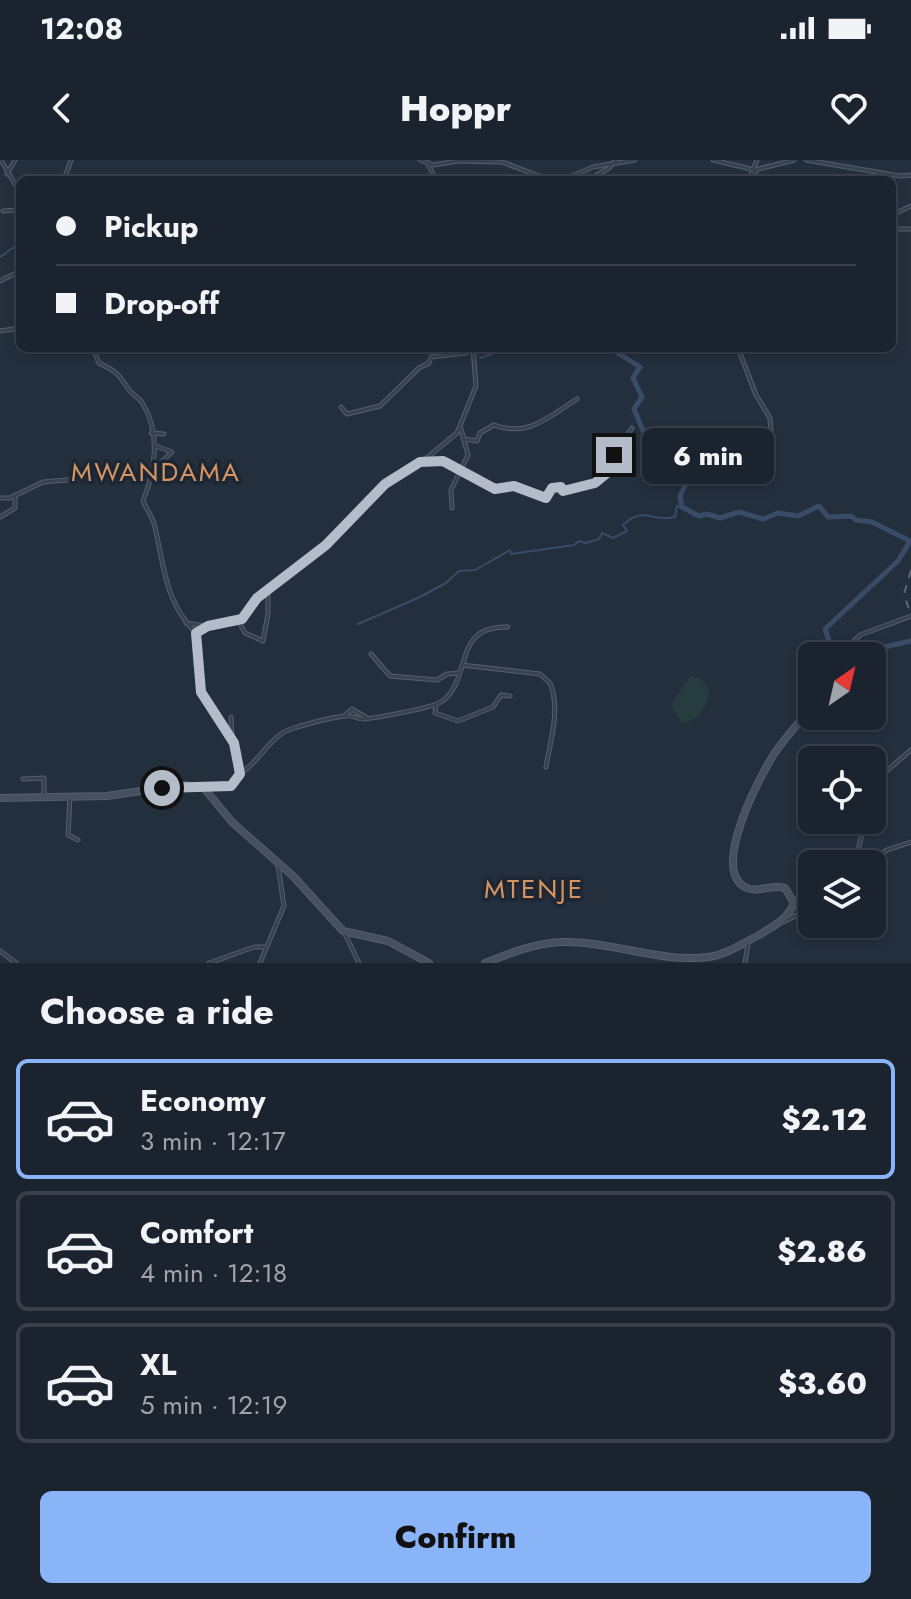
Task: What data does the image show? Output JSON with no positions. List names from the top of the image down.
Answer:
{
  "districts": ["MWANDAMA", "MTENJE"],
  "north": "top right",
  "page": {
    "status": "12:08",
    "header": "Hoppr",
    "banner": ["Pickup", "Drop-off"],
    "bubble": "6 min",
    "heading": "Choose a ride",
    "list": [
      {
        "name": "Economy",
        "note": "3 min · 12:17",
        "value": "$2.12"
      },
      {
        "name": "Comfort",
        "note": "4 min · 12:18",
        "value": "$2.86"
      },
      {
        "name": "XL",
        "note": "5 min · 12:19",
        "value": "$3.60"
      }
    ],
    "buttons": "Confirm"
  }
}
